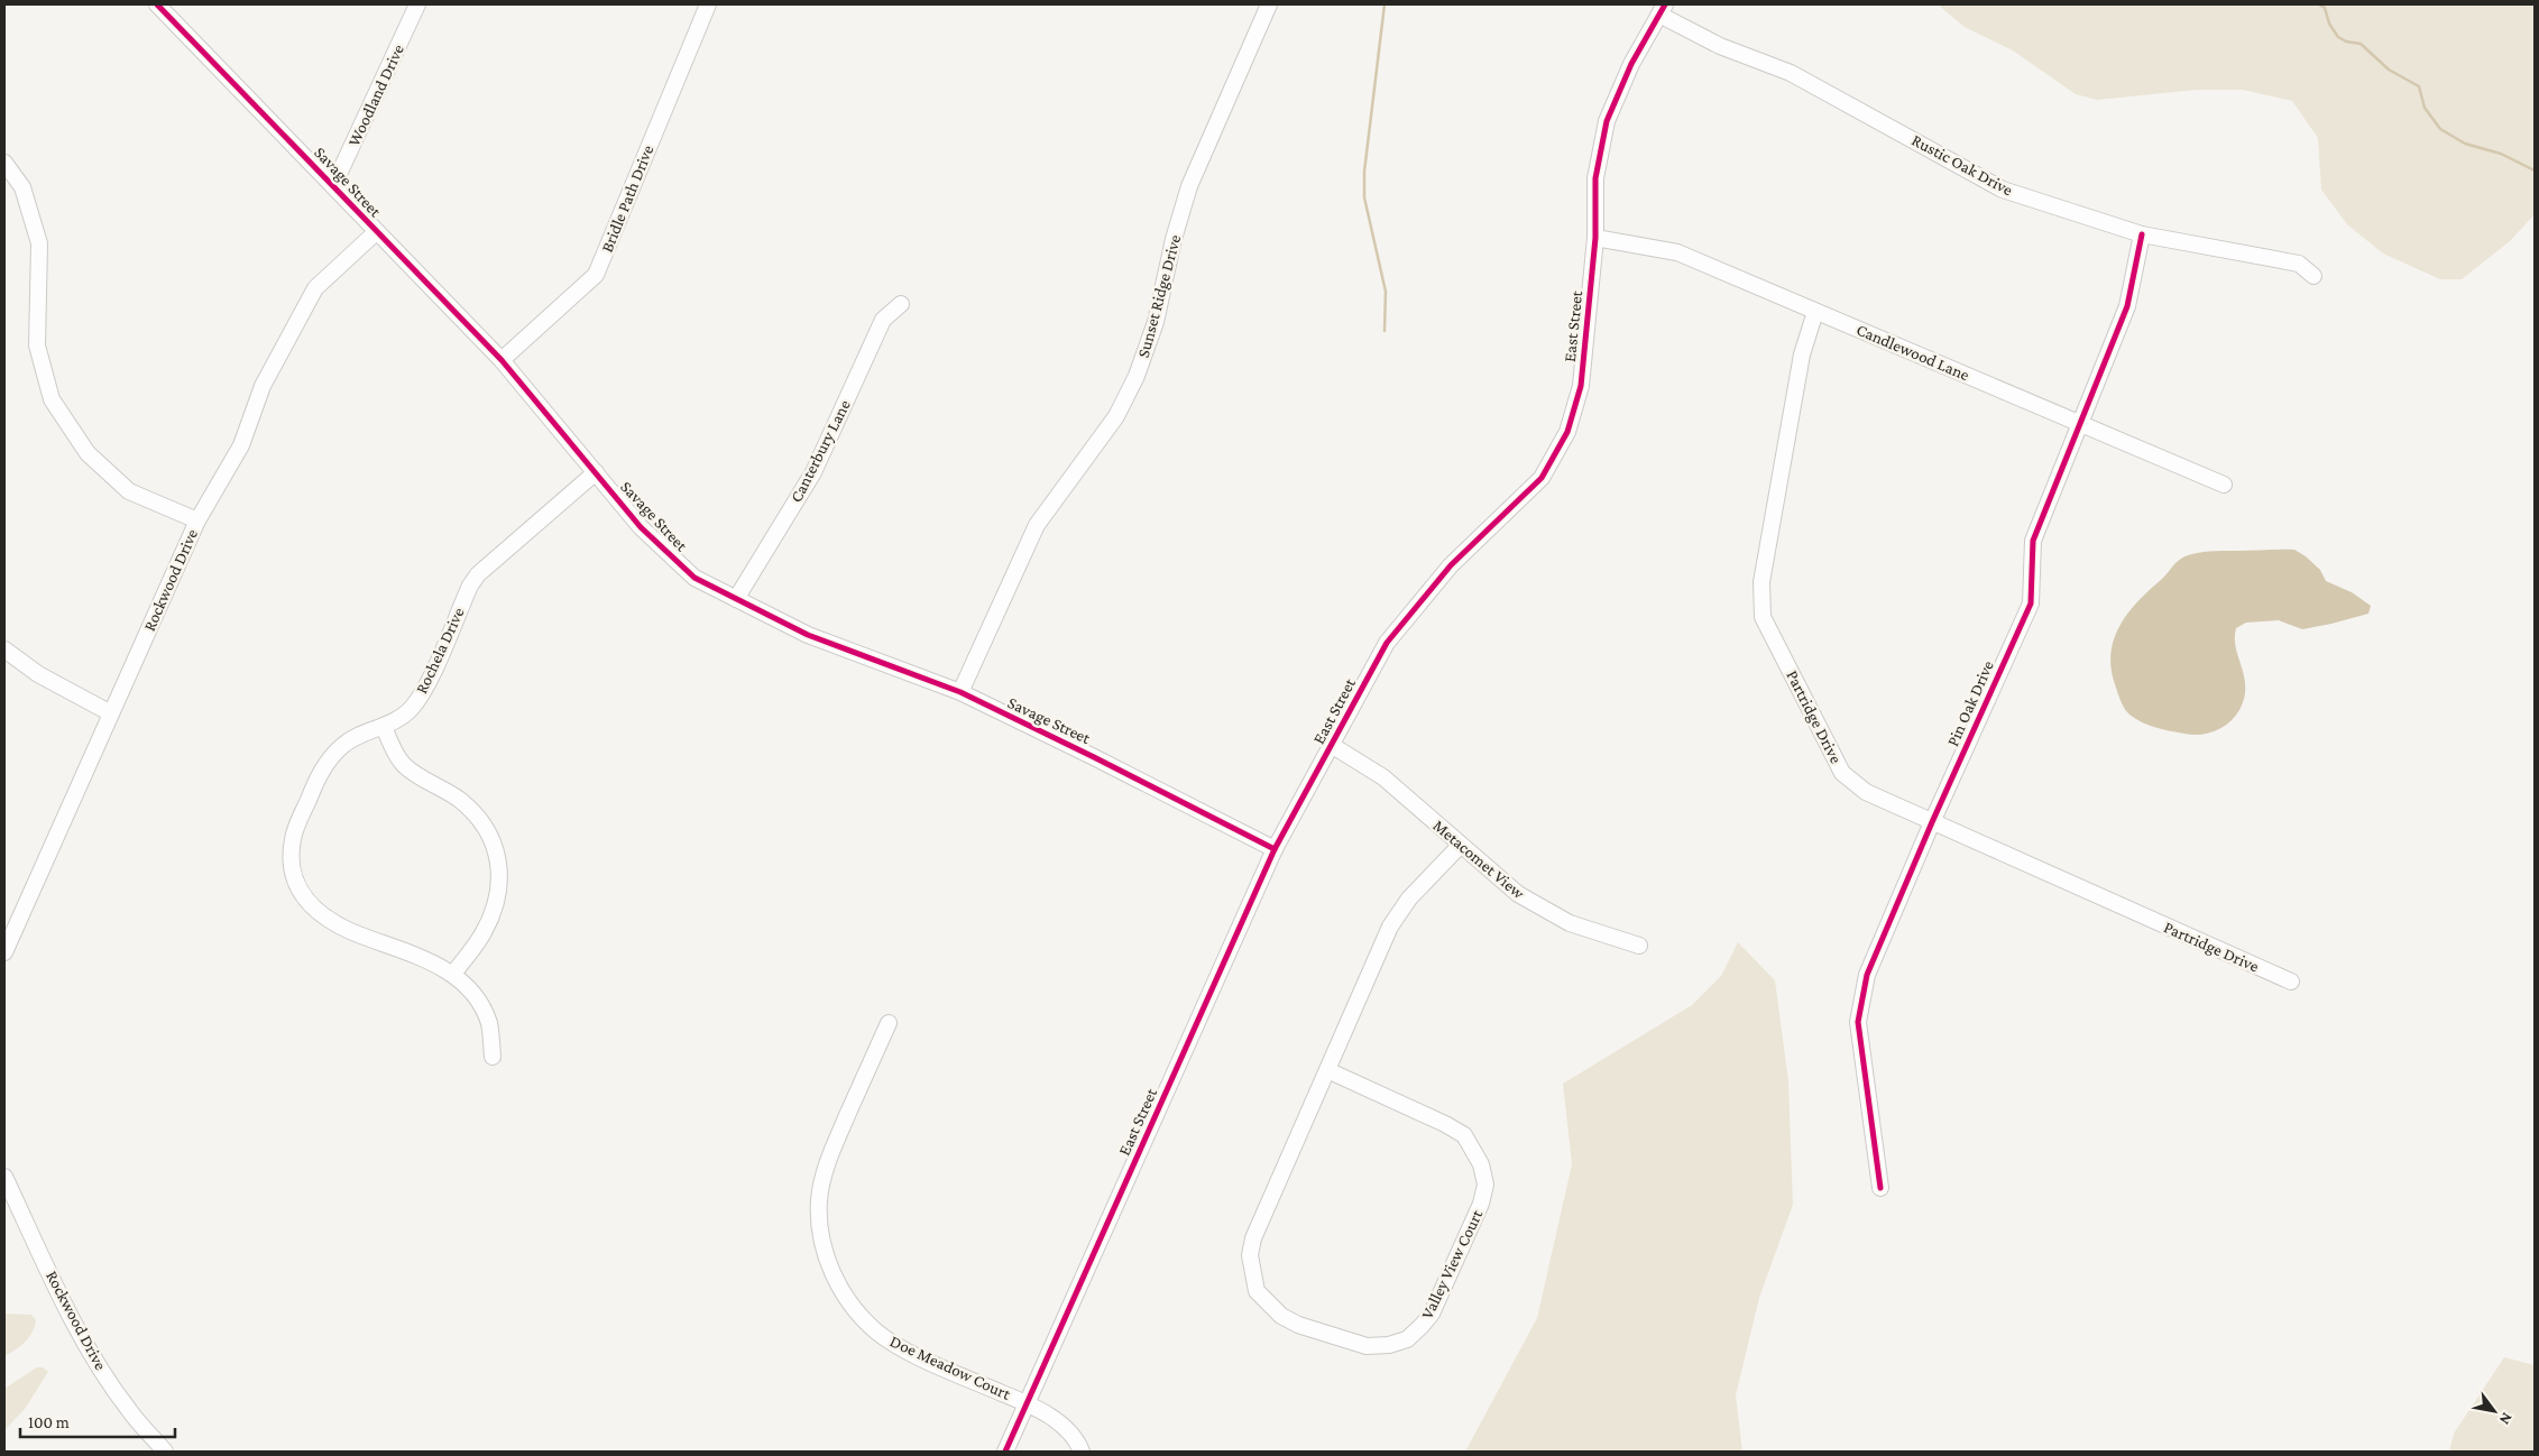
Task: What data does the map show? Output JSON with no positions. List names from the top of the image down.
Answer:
{
  "streets": {
    "street": [
      "Woodland Drive",
      "Rustic Oak Drive",
      "Savage Street",
      "Bridle Path Drive",
      "Sunset Ridge Drive",
      "East Street",
      "Candlewood Lane",
      "Canterbury Lane",
      "Rockwood Drive",
      "Rochela Drive",
      "Pin Oak Drive",
      "Partridge Drive",
      "Metacomet View",
      "Valley View Court",
      "Doe Meadow Court"
    ]
  },
  "crossings": [
    ["Woodland Drive", "Savage Street"],
    ["Rustic Oak Drive", "East Street"],
    ["Rustic Oak Drive", "Pin Oak Drive"],
    ["Savage Street", "Bridle Path Drive"],
    ["Savage Street", "Sunset Ridge Drive"],
    ["Savage Street", "East Street"],
    ["Savage Street", "Canterbury Lane"],
    ["Savage Street", "Rockwood Drive"],
    ["Savage Street", "Rochela Drive"],
    ["East Street", "Candlewood Lane"],
    ["East Street", "Metacomet View"],
    ["East Street", "Doe Meadow Court"],
    ["Candlewood Lane", "Pin Oak Drive"],
    ["Candlewood Lane", "Partridge Drive"],
    ["Pin Oak Drive", "Partridge Drive"],
    ["Metacomet View", "Valley View Court"]
  ],
  "scale_bar": "100 m",
  "north": "bottom right"
}
